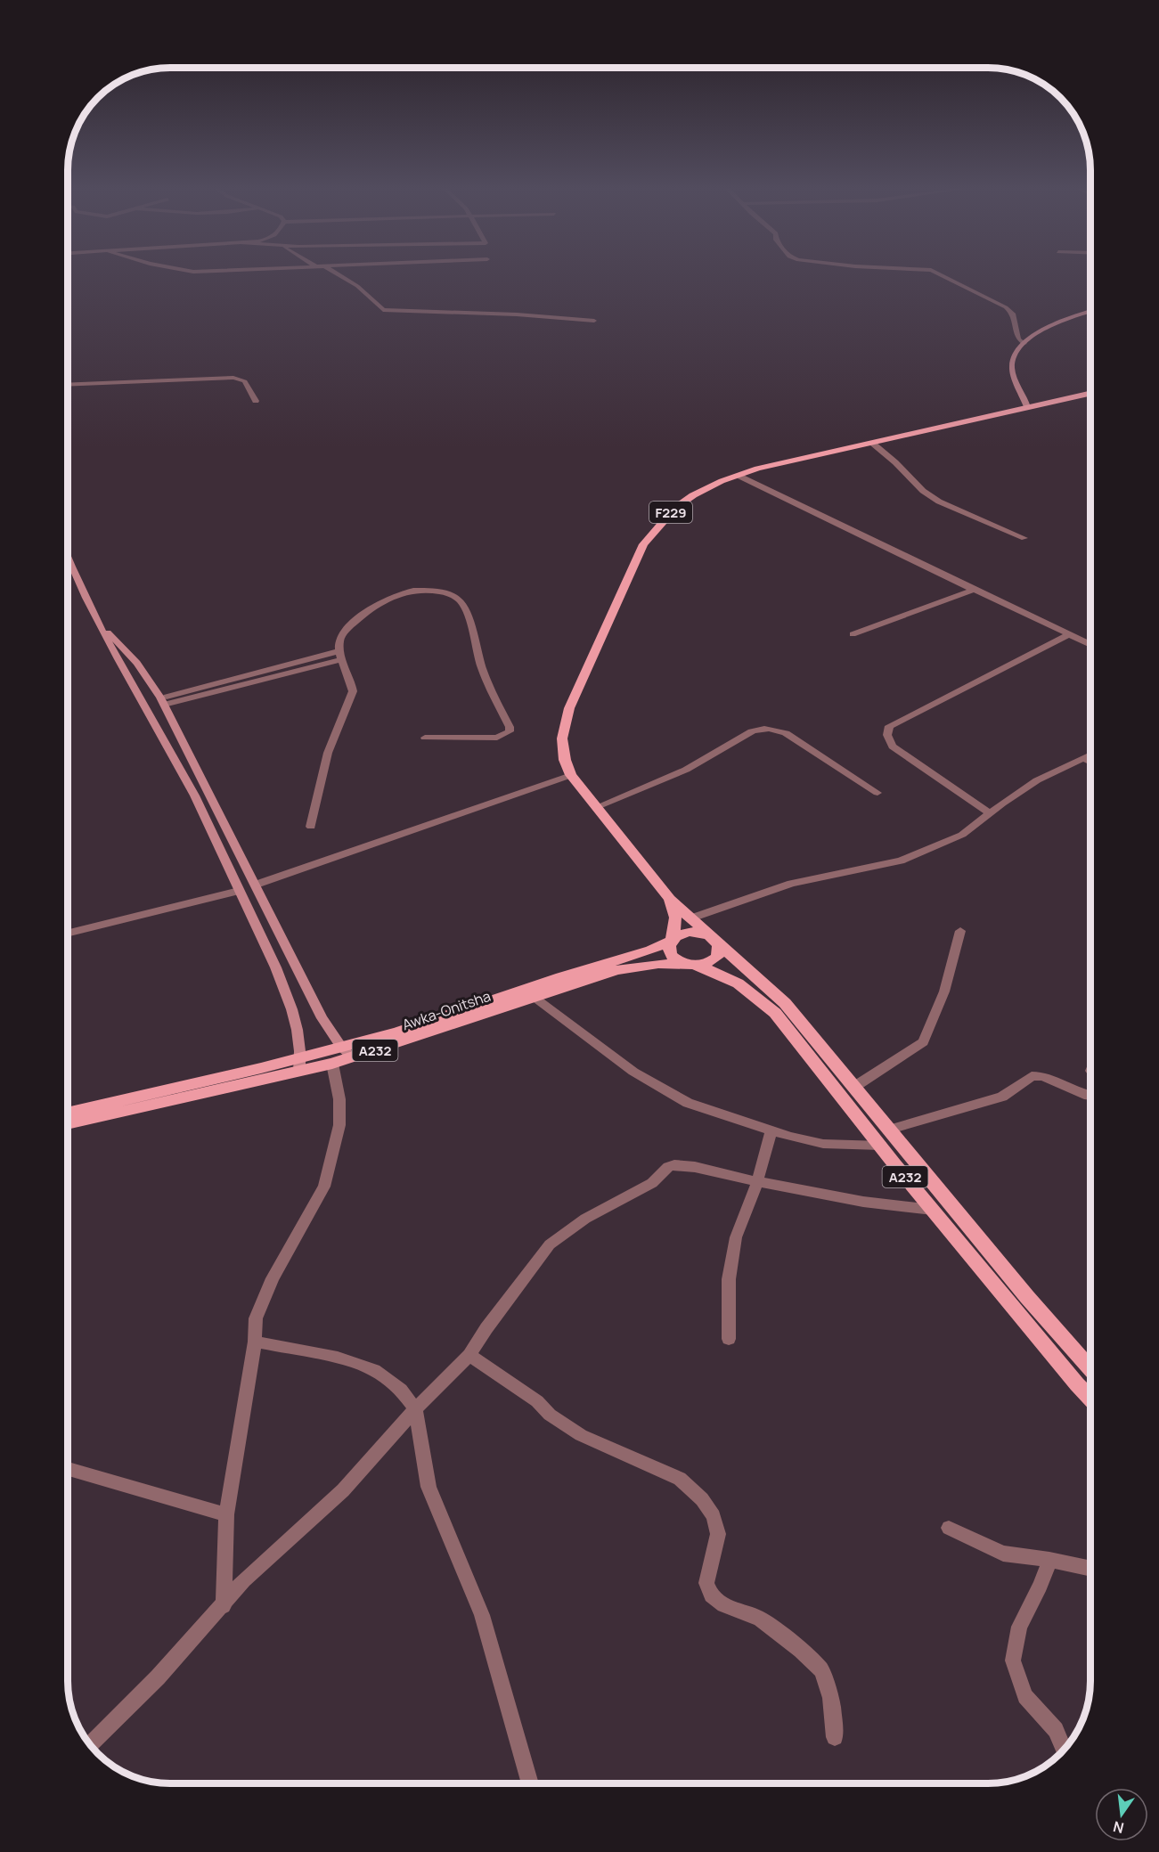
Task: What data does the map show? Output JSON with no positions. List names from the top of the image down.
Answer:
{
  "streets": {
    "main road": ["F229", "Awka-Onitsha", "A232"]
  },
  "crossings": [
    ["F229", "Awka-Onitsha"],
    ["F229", "A232"],
    ["Awka-Onitsha", "A232"]
  ],
  "north": "bottom"
}
